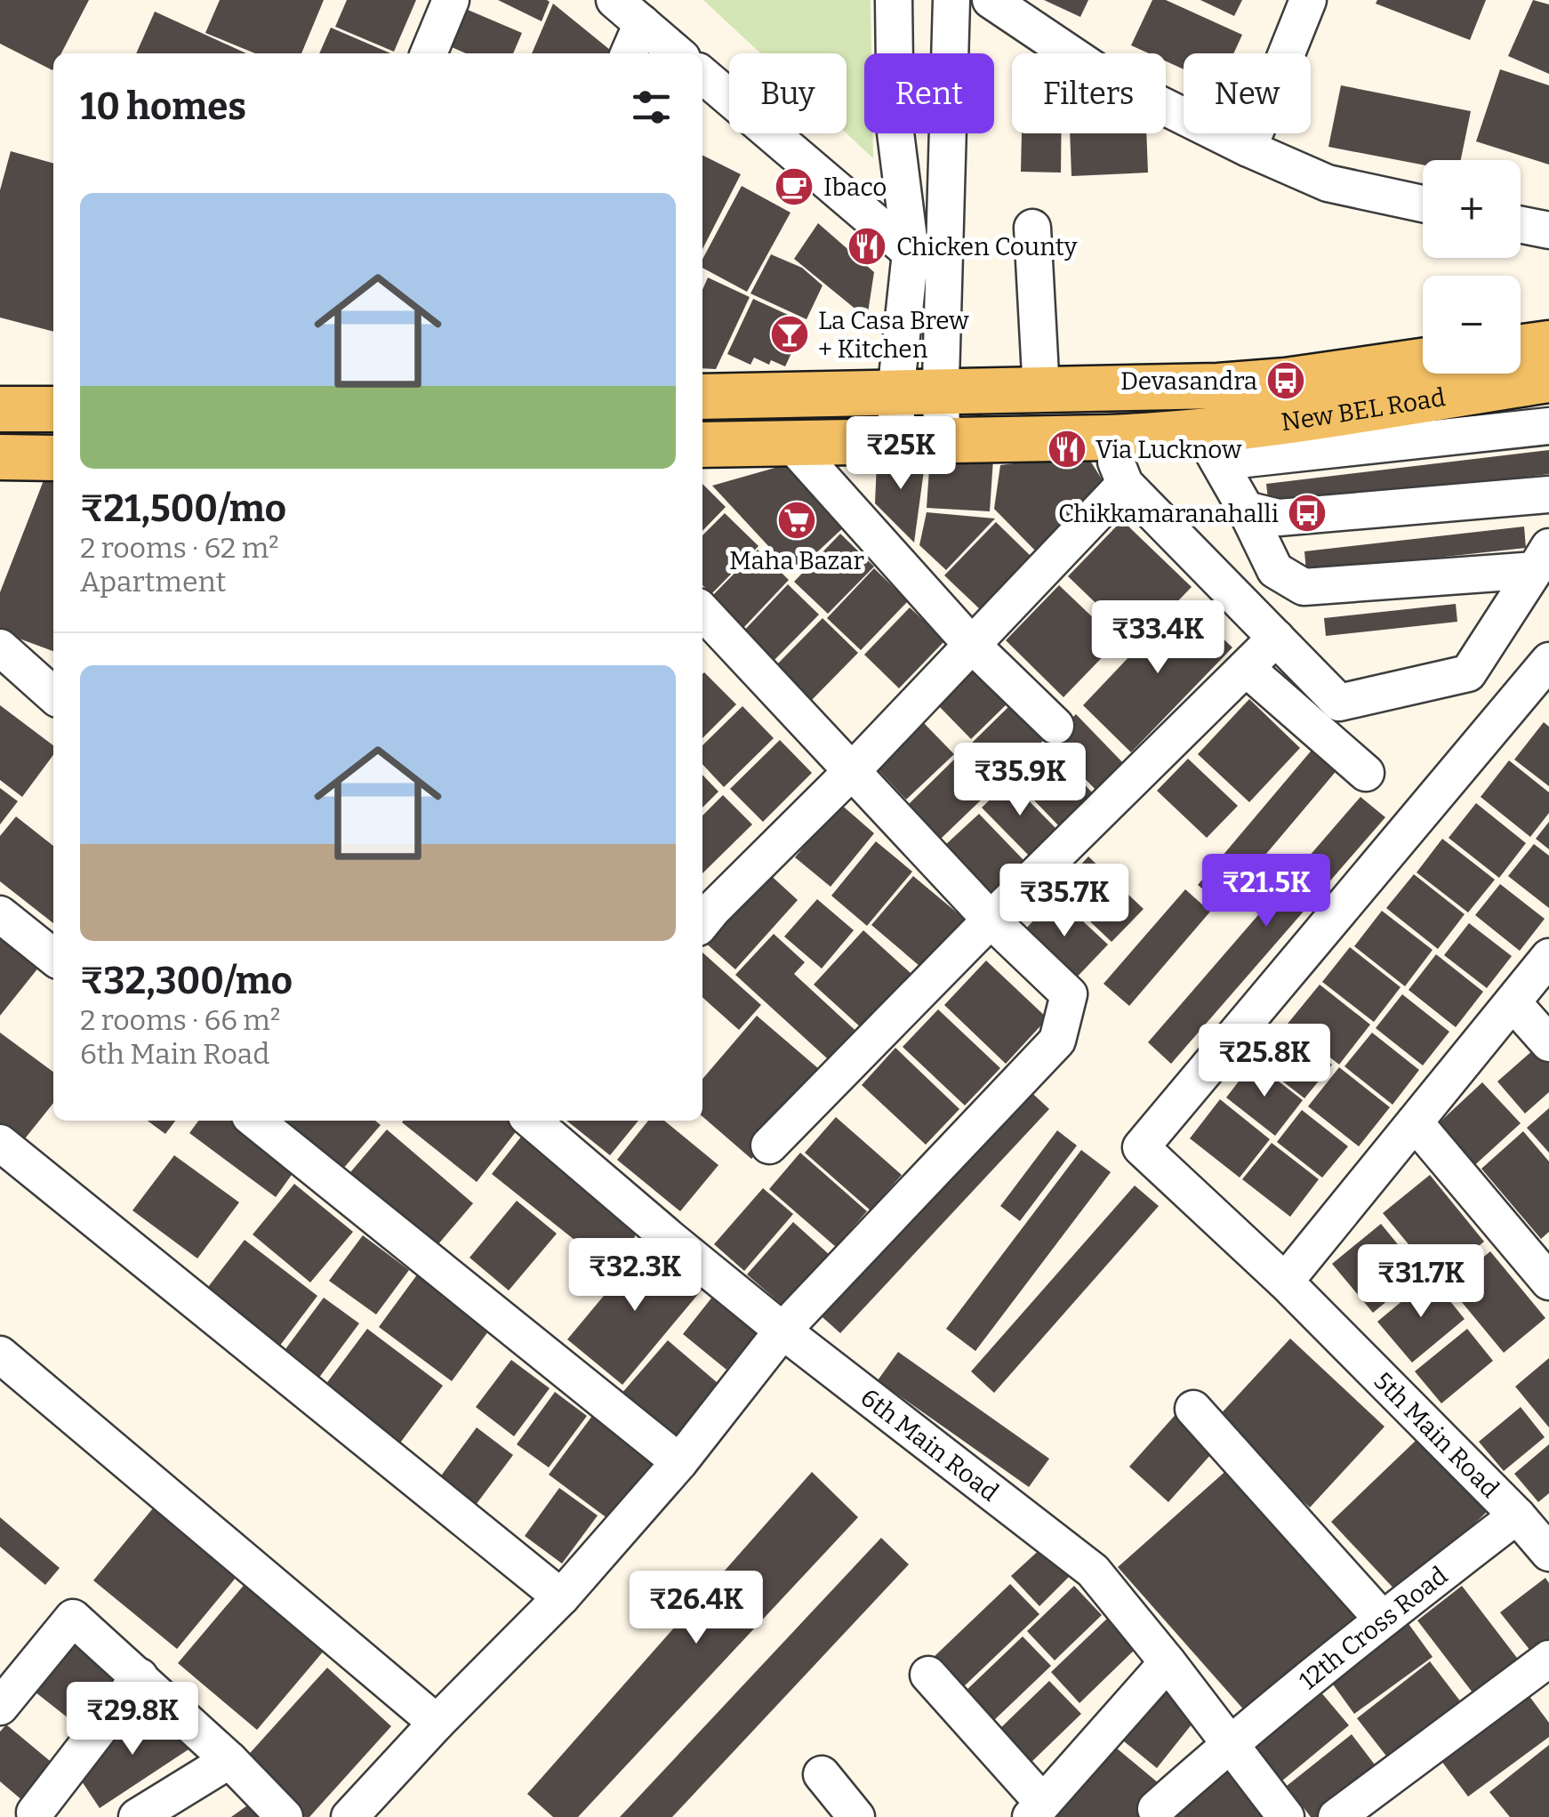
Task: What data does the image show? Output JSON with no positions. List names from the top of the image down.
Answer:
{
  "streets": {
    "main road": ["New BEL Road"],
    "street": ["5th Main Road", "6th Main Road", "12th Cross Road"]
  },
  "crossings": [
    ["5th Main Road", "12th Cross Road"],
    ["6th Main Road", "12th Cross Road"]
  ],
  "places": {
    "cafe": ["Ibaco"],
    "restaurant": ["Chicken County", "Via Lucknow"],
    "bar": ["La Casa Brew + Kitchen"],
    "bus stop": ["Devasandra", "Chikkamaranahalli"],
    "supermarket": ["Maha Bazar"]
  },
  "page": {
    "chip": [
      "Buy",
      "Rent",
      "Filters",
      "New"
    ],
    "heading": "10 homes",
    "map_buttons": ["+", "−"],
    "list": [
      {
        "name": "₹21,500/mo",
        "note": "2 rooms · 62 m² · Apartment"
      },
      {
        "name": "₹32,300/mo",
        "note": "2 rooms · 66 m² · 6th Main Road"
      }
    ],
    "price": [
      "₹25K",
      "₹33.4K",
      "₹35.9K",
      "₹21.5K",
      "₹35.7K",
      "₹25.8K",
      "₹32.3K",
      "₹31.7K",
      "₹26.4K",
      "₹29.8K"
    ]
  }
}
